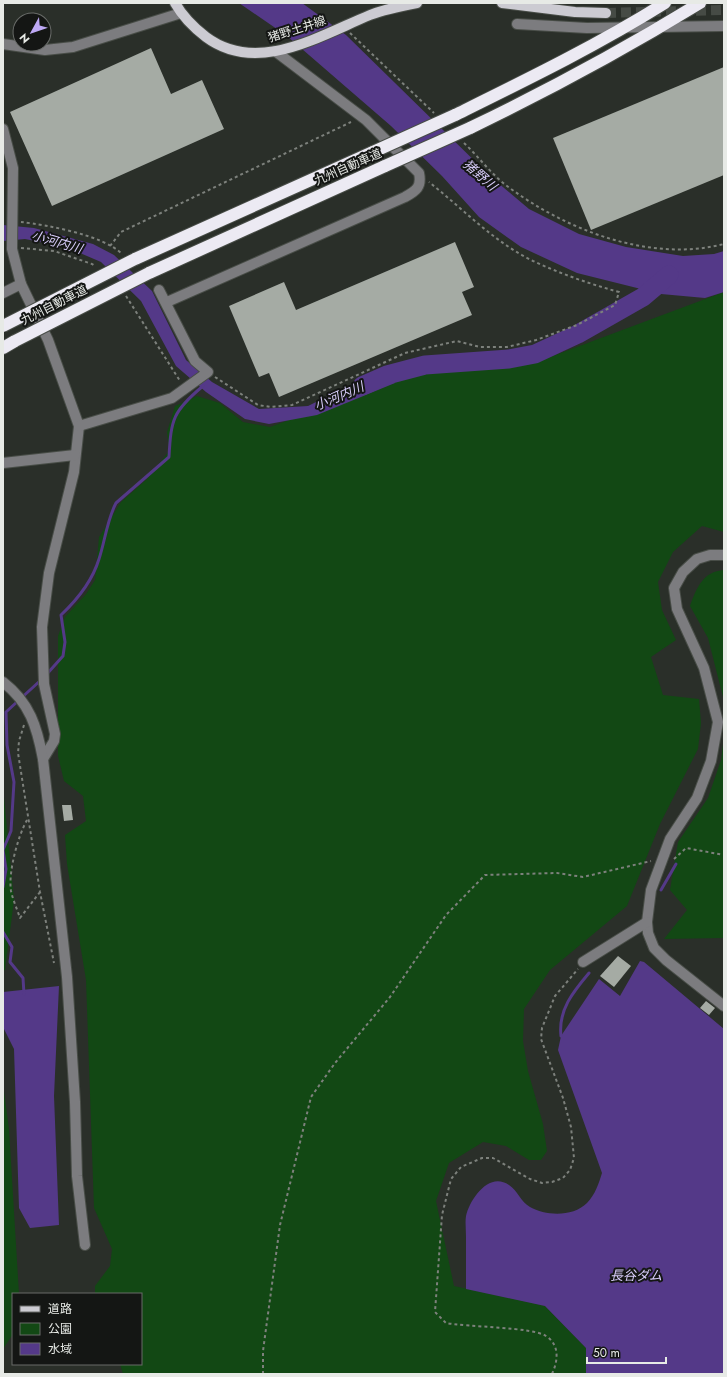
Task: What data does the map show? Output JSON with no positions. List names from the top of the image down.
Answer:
{
  "streets": {
    "highway": ["九州自動車道"],
    "main road": ["猪野土井線"]
  },
  "water": ["猪野川", "小河内川", "長谷ダム"],
  "legend": ["道路", "公園", "水域"],
  "scale_bar": "50 m",
  "north": "bottom left"
}
